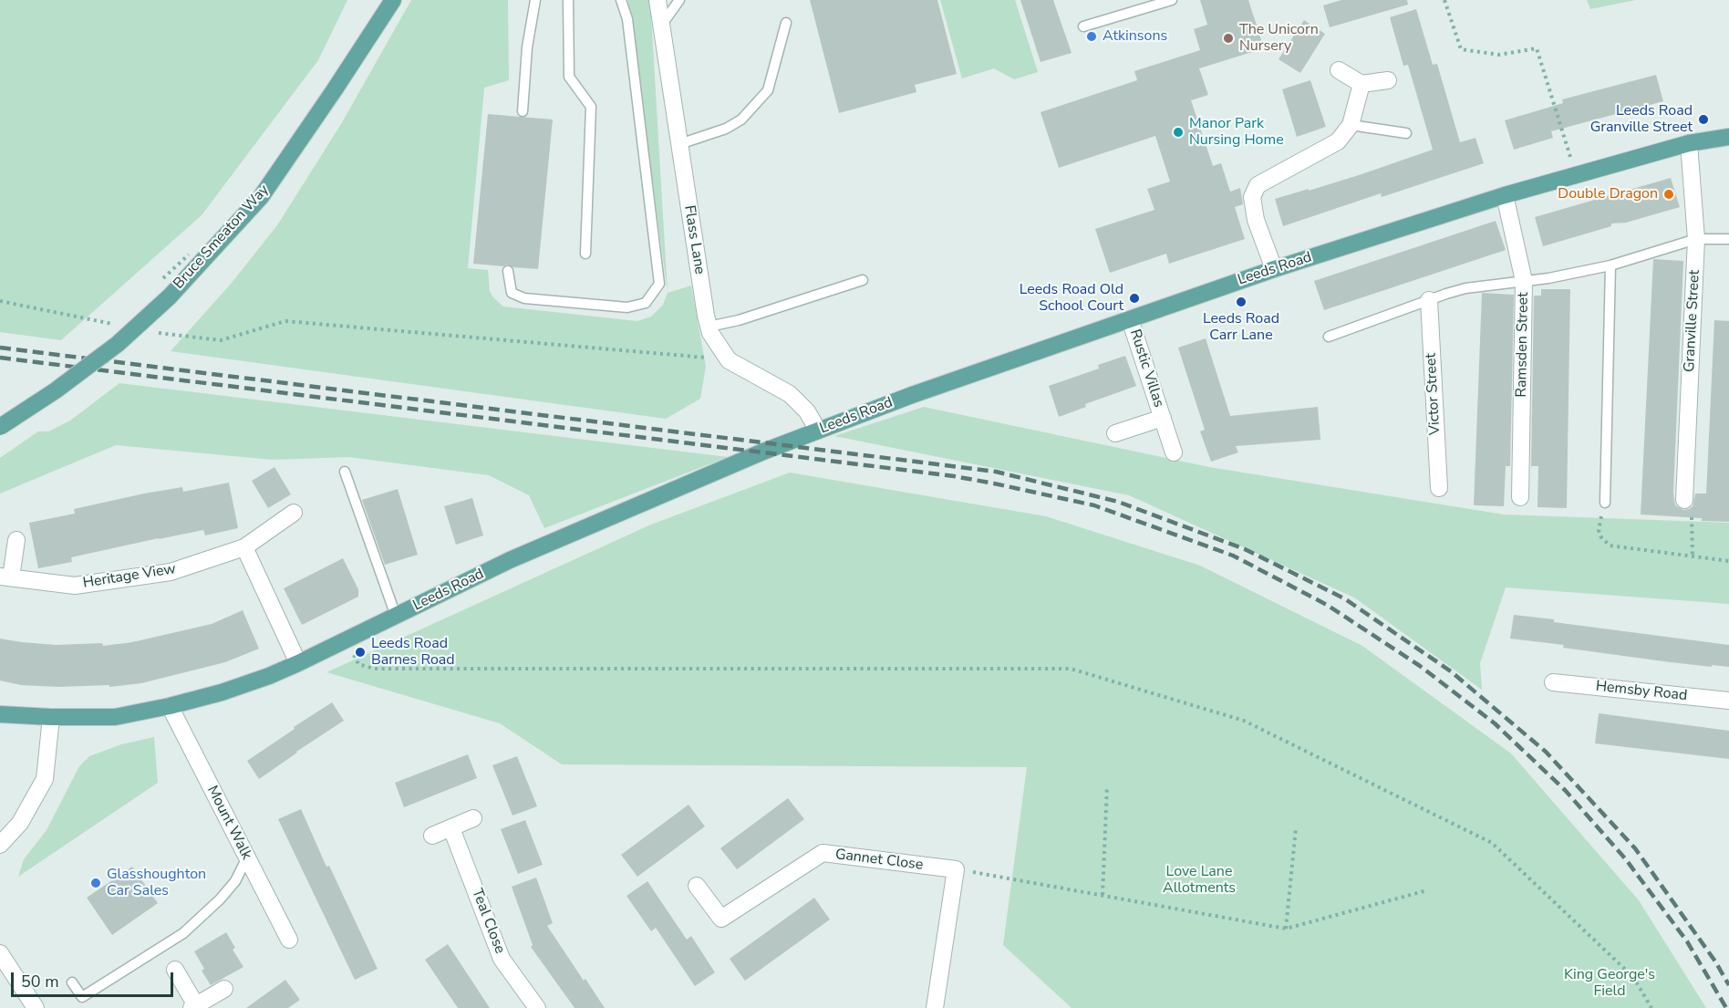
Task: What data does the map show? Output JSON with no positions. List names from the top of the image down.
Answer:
{
  "streets": {
    "main road": ["Bruce Smeaton Way", "Leeds Road"],
    "street": [
      "Flass Lane",
      "Granville Street",
      "Ramsden Street",
      "Rustic Villas",
      "Victor Street",
      "Heritage View",
      "Hemsby Road",
      "Mount Walk",
      "Gannet Close",
      "Teal Close"
    ]
  },
  "crossings": [
    ["Flass Lane", "Leeds Road"],
    ["Leeds Road", "Granville Street"],
    ["Leeds Road", "Ramsden Street"],
    ["Leeds Road", "Rustic Villas"],
    ["Leeds Road", "Mount Walk"]
  ],
  "parks": ["Love Lane Allotments", "King George's Field"],
  "places": [
    "Atkinsons",
    "The Unicorn Nursery",
    "Leeds Road Granville Street",
    "Manor Park Nursing Home",
    "Double Dragon",
    "Leeds Road Old School Court",
    "Leeds Road Carr Lane",
    "Leeds Road Barnes Road",
    "Glasshoughton Car Sales"
  ],
  "scale_bar": "50 m"
}
